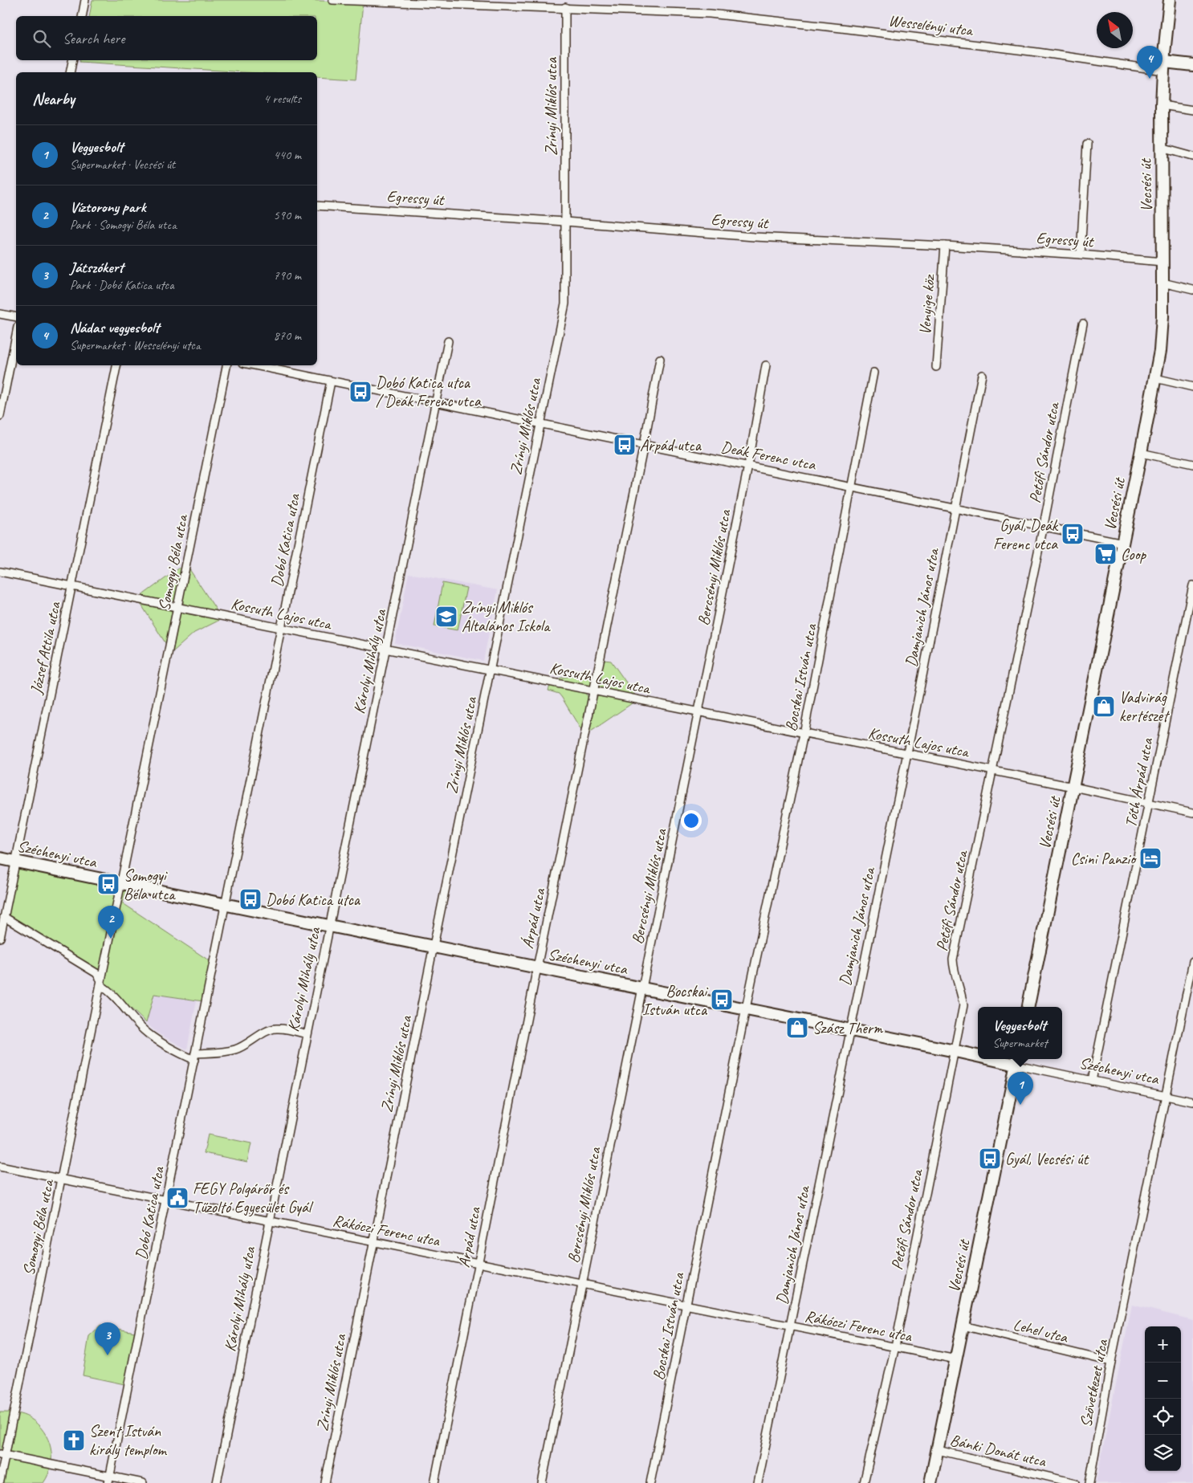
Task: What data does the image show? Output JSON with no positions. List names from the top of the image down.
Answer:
{
  "streets": {
    "main road": ["Vecsési út", "Széchenyi utca"],
    "street": [
      "Wesselényi utca",
      "Zrínyi Miklós utca",
      "Egressy út",
      "Venyige köz",
      "Petőfi Sándor utca",
      "Deák Ferenc utca",
      "Dobó Katica utca",
      "Somogyi Béla utca",
      "Bercsényi Miklós utca",
      "Damjanich János utca",
      "Kossuth Lajos utca",
      "József Attila utca",
      "Károlyi Mihály utca",
      "Bocskai István utca",
      "Tóth Árpád utca",
      "Árpád utca",
      "Rákóczi Ferenc utca",
      "Lehel utca",
      "Szövetkezet utca",
      "Bánki Donát utca"
    ]
  },
  "crossings": [
    ["Wesselényi utca", "Zrínyi Miklós utca"],
    ["Wesselényi utca", "Vecsési út"],
    ["Zrínyi Miklós utca", "Egressy út"],
    ["Zrínyi Miklós utca", "Deák Ferenc utca"],
    ["Zrínyi Miklós utca", "Kossuth Lajos utca"],
    ["Zrínyi Miklós utca", "Széchenyi utca"],
    ["Zrínyi Miklós utca", "Rákóczi Ferenc utca"],
    ["Vecsési út", "Egressy út"],
    ["Vecsési út", "Deák Ferenc utca"],
    ["Vecsési út", "Kossuth Lajos utca"],
    ["Vecsési út", "Széchenyi utca"],
    ["Vecsési út", "Rákóczi Ferenc utca"],
    ["Vecsési út", "Lehel utca"],
    ["Vecsési út", "Bánki Donát utca"],
    ["Egressy út", "Venyige köz"],
    ["Petőfi Sándor utca", "Deák Ferenc utca"],
    ["Petőfi Sándor utca", "Kossuth Lajos utca"],
    ["Petőfi Sándor utca", "Széchenyi utca"],
    ["Petőfi Sándor utca", "Rákóczi Ferenc utca"],
    ["Deák Ferenc utca", "Dobó Katica utca"],
    ["Deák Ferenc utca", "Bercsényi Miklós utca"],
    ["Deák Ferenc utca", "Damjanich János utca"],
    ["Deák Ferenc utca", "Károlyi Mihály utca"],
    ["Deák Ferenc utca", "Bocskai István utca"],
    ["Deák Ferenc utca", "Árpád utca"],
    ["Dobó Katica utca", "Kossuth Lajos utca"],
    ["Dobó Katica utca", "Széchenyi utca"],
    ["Dobó Katica utca", "Rákóczi Ferenc utca"],
    ["Somogyi Béla utca", "Kossuth Lajos utca"],
    ["Somogyi Béla utca", "Széchenyi utca"],
    ["Somogyi Béla utca", "Rákóczi Ferenc utca"],
    ["Bercsényi Miklós utca", "Kossuth Lajos utca"],
    ["Bercsényi Miklós utca", "Széchenyi utca"],
    ["Bercsényi Miklós utca", "Rákóczi Ferenc utca"],
    ["Damjanich János utca", "Kossuth Lajos utca"],
    ["Damjanich János utca", "Széchenyi utca"],
    ["Damjanich János utca", "Rákóczi Ferenc utca"],
    ["Kossuth Lajos utca", "József Attila utca"],
    ["Kossuth Lajos utca", "Károlyi Mihály utca"],
    ["Kossuth Lajos utca", "Bocskai István utca"],
    ["Kossuth Lajos utca", "Tóth Árpád utca"],
    ["Kossuth Lajos utca", "Árpád utca"],
    ["József Attila utca", "Széchenyi utca"],
    ["Károlyi Mihály utca", "Széchenyi utca"],
    ["Károlyi Mihály utca", "Rákóczi Ferenc utca"],
    ["Bocskai István utca", "Széchenyi utca"],
    ["Bocskai István utca", "Rákóczi Ferenc utca"],
    ["Tóth Árpád utca", "Széchenyi utca"],
    ["Széchenyi utca", "Árpád utca"],
    ["Széchenyi utca", "Szövetkezet utca"],
    ["Árpád utca", "Rákóczi Ferenc utca"],
    ["Lehel utca", "Szövetkezet utca"]
  ],
  "places": {
    "bus stop": [
      "Dobó Katica utca / Deák Ferenc utca",
      "Árpád utca",
      "Gyál, Deák Ferenc utca",
      "Somogyi Béla utca",
      "Dobó Katica utca",
      "Bocskai István utca",
      "Gyál, Vecsési út"
    ],
    "supermarket": ["Coop"],
    "school or university": ["Zrínyi Miklós Általános Iskola"],
    "shop": ["Vadvirág kertészet", "Szász Therm"],
    "hotel": ["Csini Panzio"],
    "public building": ["FEGY Polgárőr és Tűzoltó Egyesület Gyál"],
    "church": ["Szent István király templom"]
  },
  "north": "top left",
  "page": {
    "search": "Search here",
    "pins": [
      "4",
      "2",
      "1",
      "3"
    ],
    "heading": ["Nearby", "4 results"],
    "list": [
      {
        "mark": "1",
        "name": "Vegyesbolt",
        "note": "Supermarket · Vecsési út",
        "value": "440 m"
      },
      {
        "mark": "2",
        "name": "Víztorony park",
        "note": "Park · Somogyi Béla utca",
        "value": "590 m"
      },
      {
        "mark": "3",
        "name": "Játszókert",
        "note": "Park · Dobó Katica utca",
        "value": "790 m"
      },
      {
        "mark": "4",
        "name": "Nádas vegyesbolt",
        "note": "Supermarket · Wesselényi utca",
        "value": "870 m"
      }
    ],
    "popup": ["Vegyesbolt", "Supermarket"],
    "map_buttons": ["+", "−"]
  }
}
